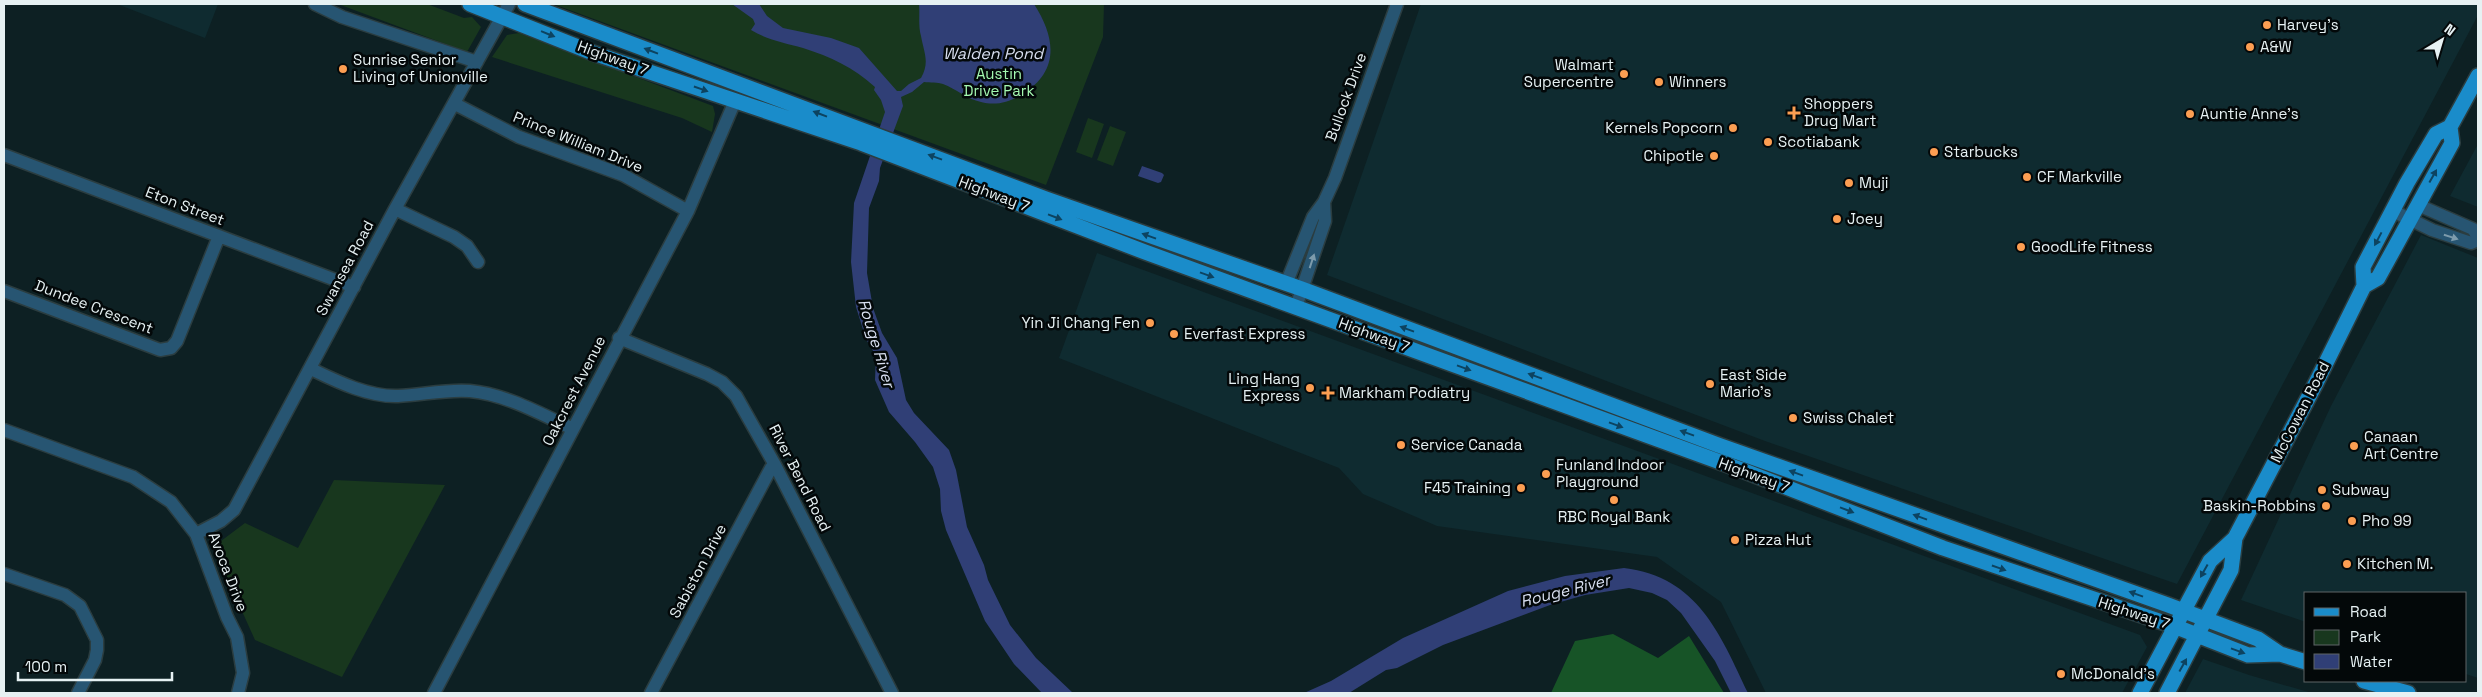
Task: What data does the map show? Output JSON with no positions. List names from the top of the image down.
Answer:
{
  "streets": {
    "main road": ["Highway 7", "McCowan Road"],
    "street": [
      "Bullock Drive",
      "Prince William Drive",
      "Eton Street",
      "Swansea Road",
      "Dundee Crescent",
      "Oakcrest Avenue",
      "River Bend Road",
      "Sabiston Drive",
      "Avoca Drive"
    ]
  },
  "crossings": [
    ["Highway 7", "Bullock Drive"],
    ["Highway 7", "Swansea Road"],
    ["Highway 7", "Oakcrest Avenue"],
    ["Highway 7", "McCowan Road"],
    ["Prince William Drive", "Swansea Road"],
    ["Prince William Drive", "Oakcrest Avenue"],
    ["Eton Street", "Swansea Road"],
    ["Eton Street", "Dundee Crescent"],
    ["Swansea Road", "Avoca Drive"],
    ["Oakcrest Avenue", "River Bend Road"],
    ["River Bend Road", "Sabiston Drive"]
  ],
  "water": ["Walden Pond", "Rouge River"],
  "parks": ["Austin Drive Park"],
  "places": {
    "other": [
      "Harvey's",
      "A&W",
      "Sunrise Senior Living of Unionville",
      "Walmart Supercentre",
      "Winners",
      "Auntie Anne's",
      "Kernels Popcorn",
      "Scotiabank",
      "Starbucks",
      "Chipotle",
      "CF Markville",
      "Muji",
      "Joey",
      "GoodLife Fitness",
      "Yin Ji Chang Fen",
      "Everfast Express",
      "East Side Mario's",
      "Ling Hang Express",
      "Swiss Chalet",
      "Service Canada",
      "Canaan Art Centre",
      "Funland Indoor Playground",
      "F45 Training",
      "Subway",
      "RBC Royal Bank",
      "Baskin-Robbins",
      "Pho 99",
      "Pizza Hut",
      "Kitchen M.",
      "McDonald's"
    ],
    "health": ["Shoppers Drug Mart", "Markham Podiatry"]
  },
  "legend": ["Road", "Park", "Water"],
  "scale_bar": "100 m",
  "north": "top right"
}
